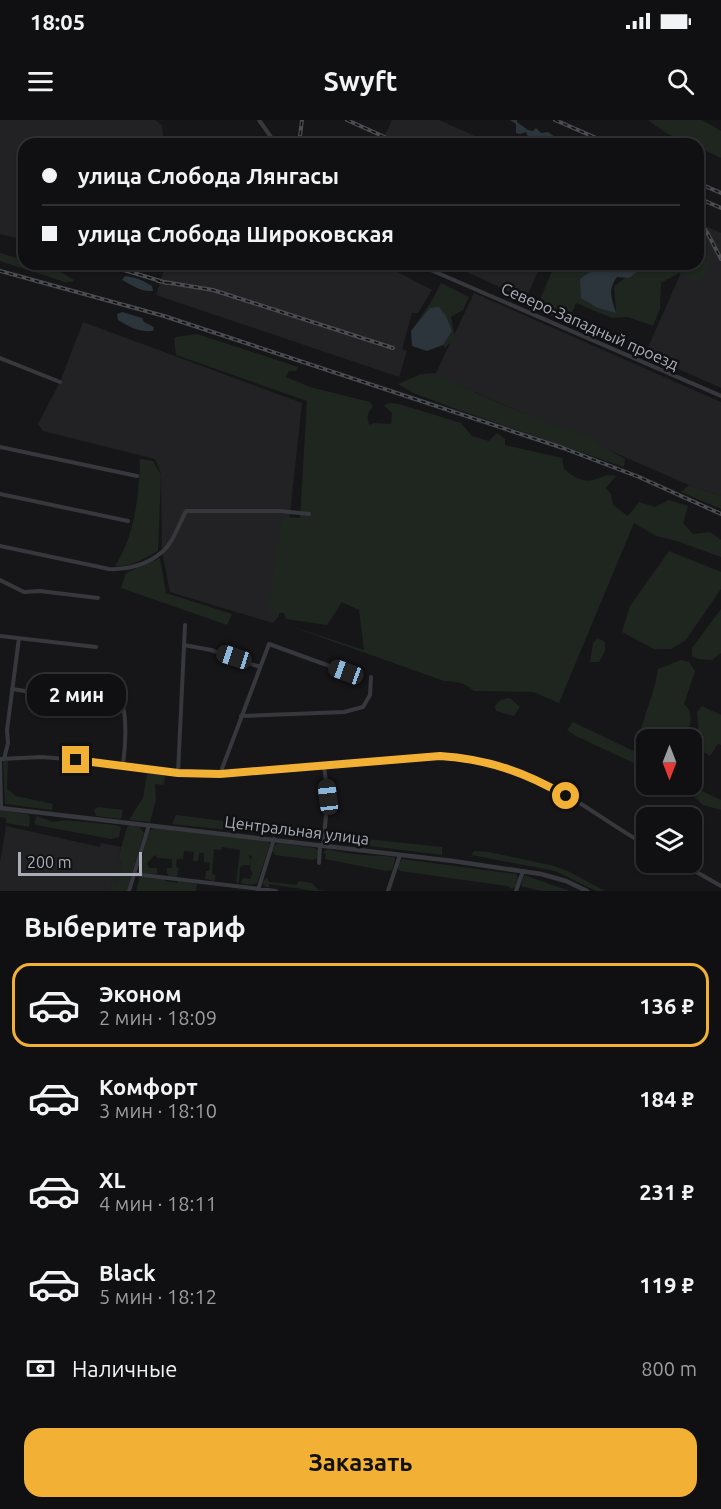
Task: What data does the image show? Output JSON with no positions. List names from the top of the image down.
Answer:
{
  "streets": {
    "street": ["Северо-Западный проезд", "Центральная улица"]
  },
  "scale_bar": "200 m",
  "north": "bottom",
  "page": {
    "status": "18:05",
    "header": "Swyft",
    "banner": ["улица Слобода Лянгасы", "улица Слобода Широковская"],
    "bubble": "2 мин",
    "scale": "200 m",
    "heading": "Выберите тариф",
    "list": [
      {
        "name": "Эконом",
        "note": "2 мин · 18:09",
        "value": "136 ₽"
      },
      {
        "name": "Комфорт",
        "note": "3 мин · 18:10",
        "value": "184 ₽"
      },
      {
        "name": "XL",
        "note": "4 мин · 18:11",
        "value": "231 ₽"
      },
      {
        "name": "Black",
        "note": "5 мин · 18:12",
        "value": "119 ₽"
      }
    ],
    "pay": ["Наличные", "800 m"],
    "buttons": "Заказать"
  }
}
